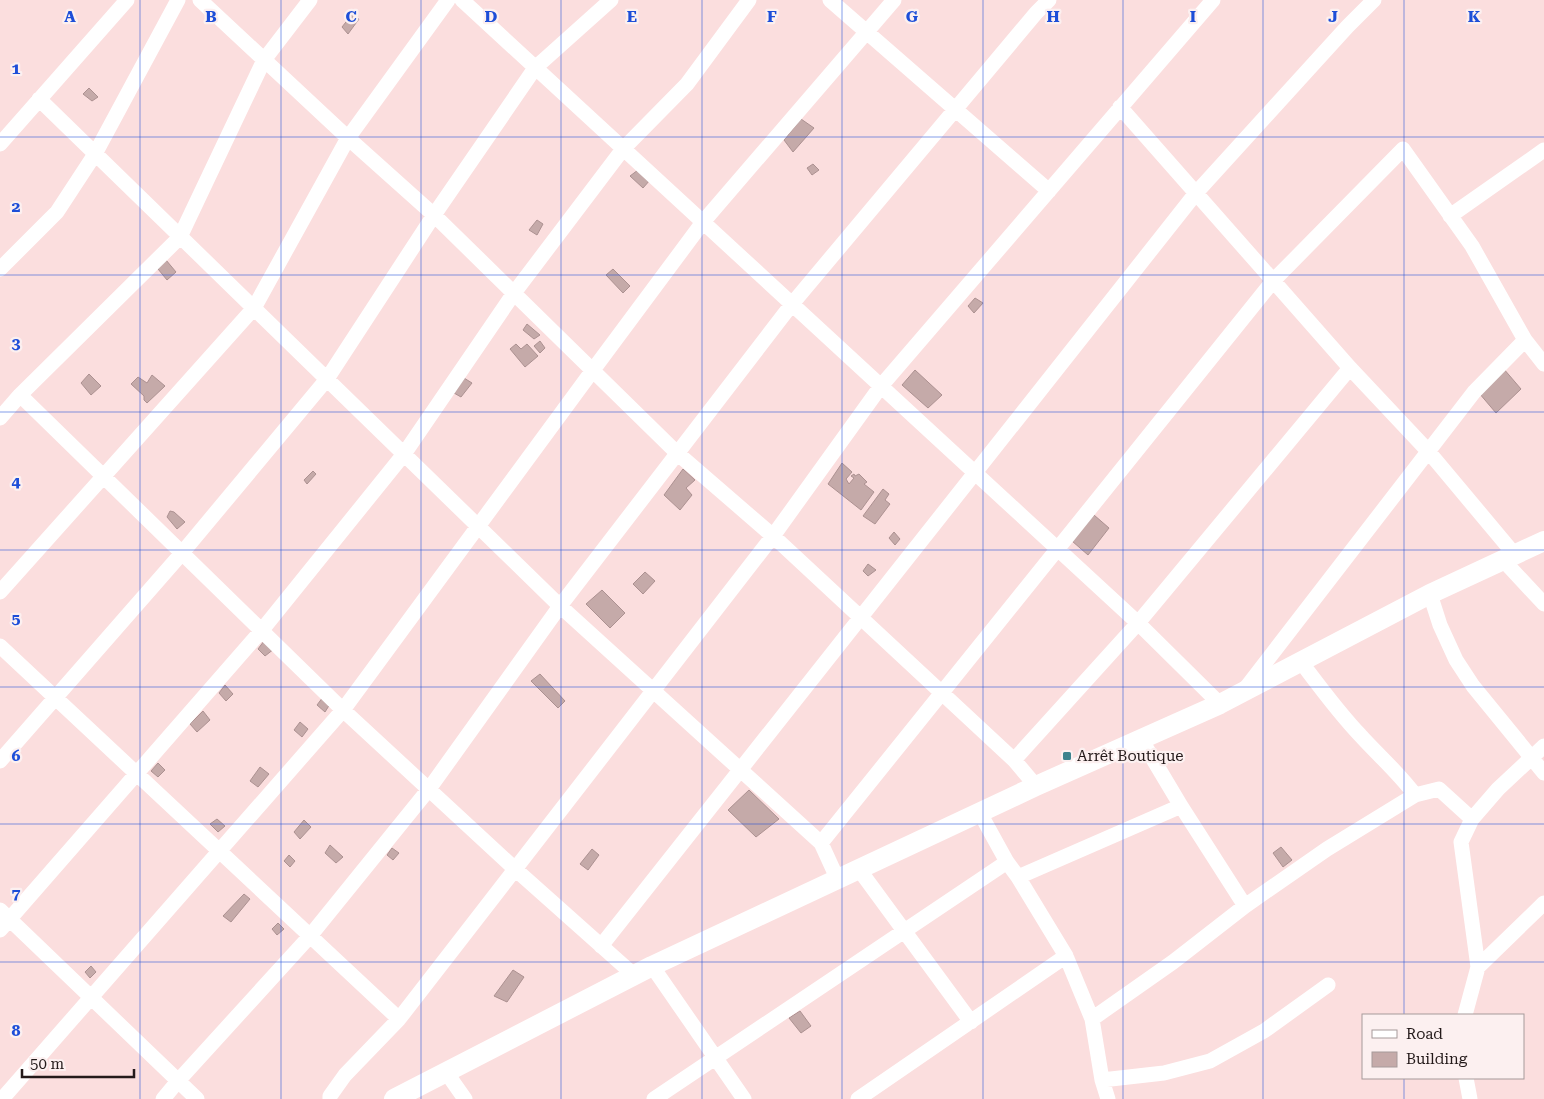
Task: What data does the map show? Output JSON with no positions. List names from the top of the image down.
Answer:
{
  "places": {
    "transit": ["Arrêt Boutique"]
  },
  "legend": ["Road", "Building"],
  "scale_bar": "50 m",
  "grid": {
    "columns": [
      "A",
      "B",
      "C",
      "D",
      "E",
      "F",
      "G",
      "H",
      "I",
      "J",
      "K"
    ],
    "rows": [
      "1",
      "2",
      "3",
      "4",
      "5",
      "6",
      "7",
      "8"
    ]
  }
}
